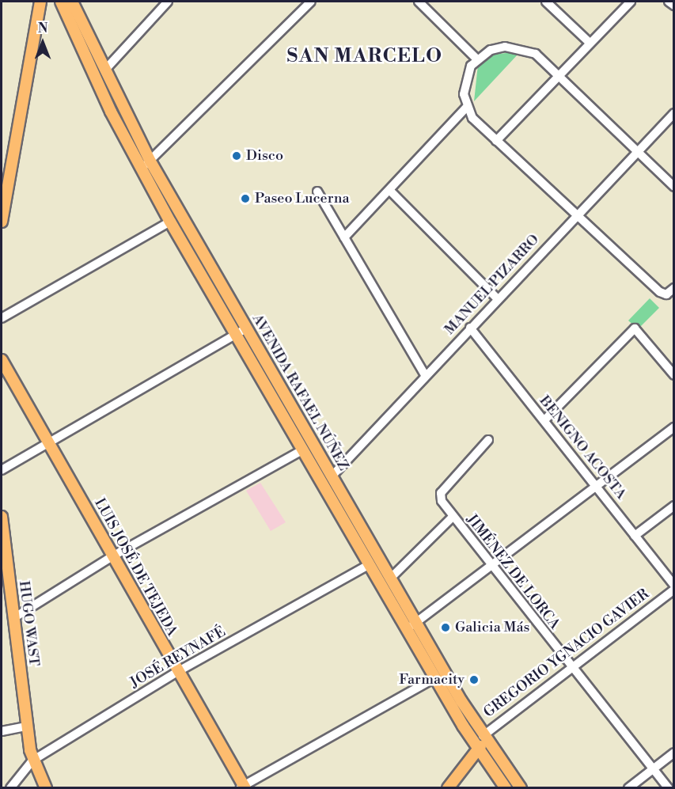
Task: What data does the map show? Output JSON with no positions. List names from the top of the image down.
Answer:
{
  "streets": {
    "main road": [
      "AVENIDA RAFAEL NÚÑEZ",
      "LUIS JOSÉ DE TEJEDA",
      "HUGO WAST",
      "GREGORIO YGNACIO GAVIER"
    ],
    "street": [
      "MANUEL PIZARRO",
      "BENIGNO ACOSTA",
      "JIMÉNEZ DE LORCA",
      "JOSÉ REYNAFÉ"
    ]
  },
  "crossings": [
    ["MANUEL PIZARRO", "AVENIDA RAFAEL NÚÑEZ"],
    ["MANUEL PIZARRO", "BENIGNO ACOSTA"],
    ["AVENIDA RAFAEL NÚÑEZ", "GREGORIO YGNACIO GAVIER"],
    ["AVENIDA RAFAEL NÚÑEZ", "JOSÉ REYNAFÉ"],
    ["LUIS JOSÉ DE TEJEDA", "JOSÉ REYNAFÉ"],
    ["JIMÉNEZ DE LORCA", "GREGORIO YGNACIO GAVIER"],
    ["HUGO WAST", "JOSÉ REYNAFÉ"]
  ],
  "districts": ["SAN MARCELO"],
  "places": [
    "Disco",
    "Paseo Lucerna",
    "Galicia Más",
    "Farmacity"
  ],
  "north": "top"
}
